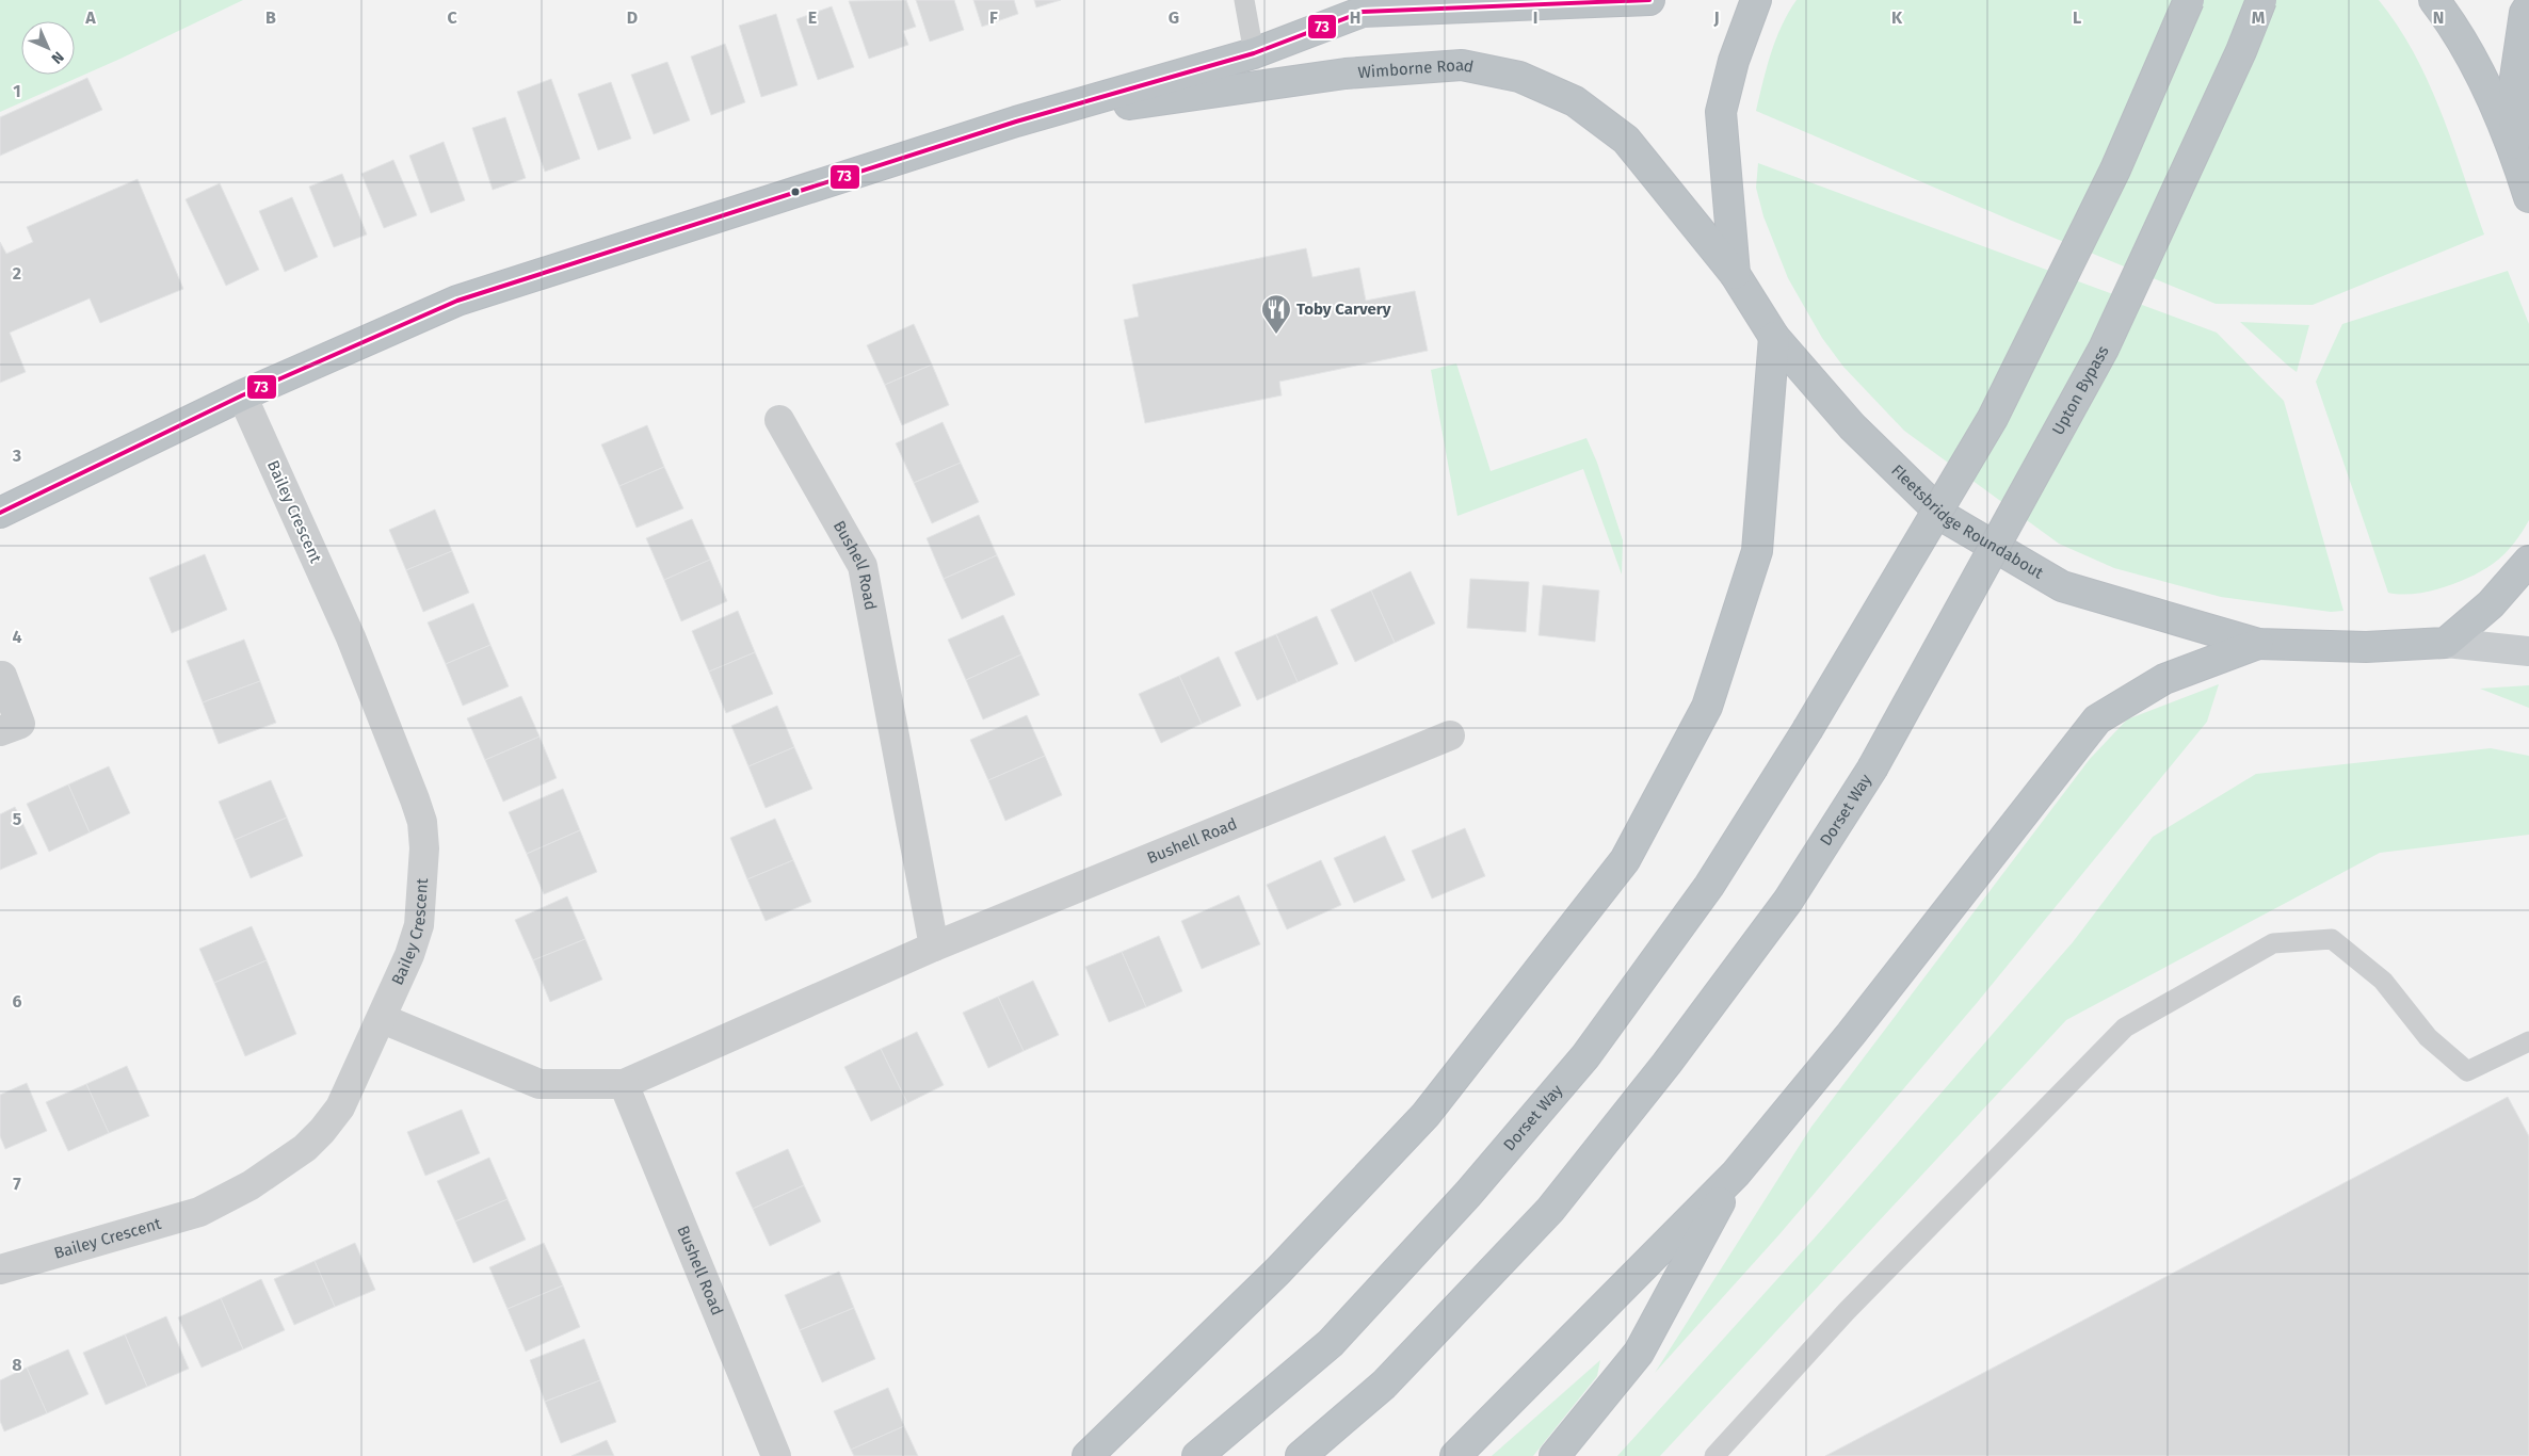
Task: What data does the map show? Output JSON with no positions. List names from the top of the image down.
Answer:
{
  "streets": {
    "highway": [
      "Wimborne Road",
      "Upton Bypass",
      "Fleetsbridge Roundabout",
      "Dorset Way"
    ],
    "street": ["Bailey Crescent", "Bushell Road"]
  },
  "crossings": [
    ["Wimborne Road", "Bailey Crescent"],
    ["Wimborne Road", "Fleetsbridge Roundabout"],
    ["Upton Bypass", "Dorset Way"],
    ["Bailey Crescent", "Bushell Road"]
  ],
  "places": {
    "restaurant": ["Toby Carvery"]
  },
  "lines": ["transit line 73"],
  "north": "bottom right",
  "grid": {
    "columns": [
      "A",
      "B",
      "C",
      "D",
      "E",
      "F",
      "G",
      "H",
      "I",
      "J",
      "K",
      "L",
      "M",
      "N"
    ],
    "rows": [
      "1",
      "2",
      "3",
      "4",
      "5",
      "6",
      "7",
      "8"
    ]
  }
}
